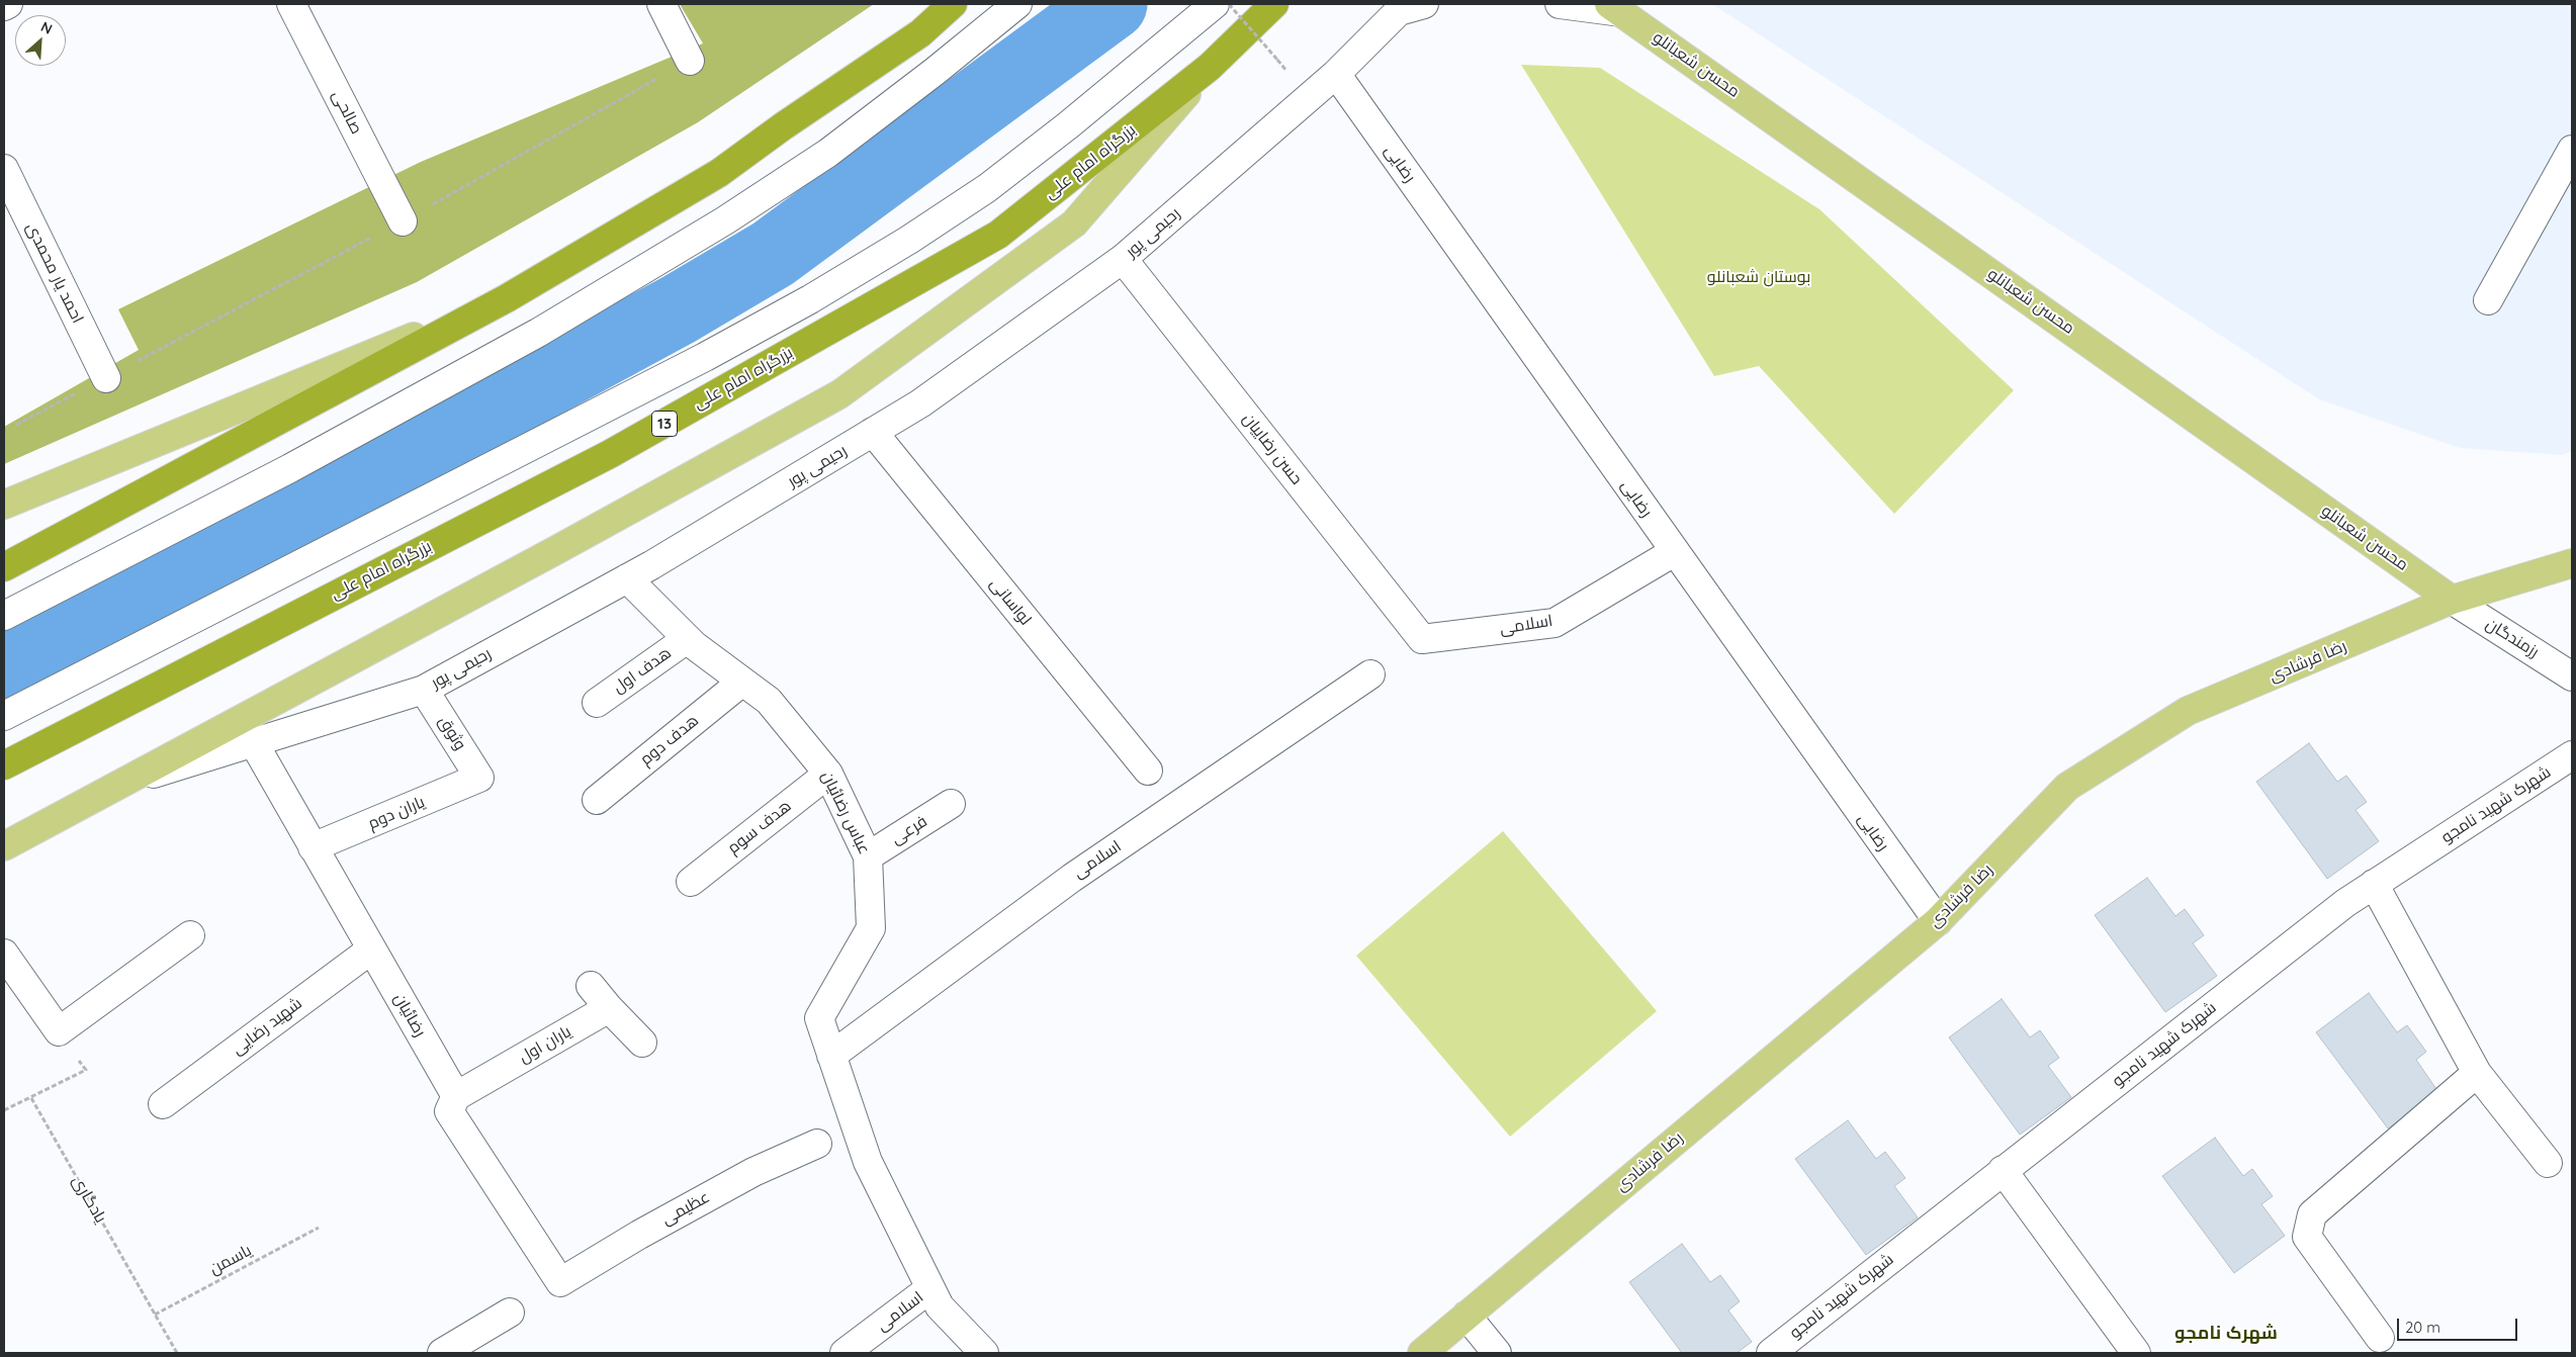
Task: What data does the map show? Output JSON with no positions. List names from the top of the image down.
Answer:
{
  "streets": {
    "highway": ["بزرگراه امام علی", "13"],
    "main road": ["محسن شعبانلو", "رضا فرشادی"],
    "street": [
      "صالحی",
      "رضایی",
      "رحیمی پور",
      "احمد یار محمدی",
      "حسن رضاییان",
      "لواسانی",
      "اسلامی",
      "رزمندگان",
      "هدف اول",
      "وثوق",
      "هدف دوم",
      "شهرک شهید نامجو",
      "یاران دوم",
      "عباس رضائیان",
      "هدف سوم",
      "فرعی",
      "رضائیان",
      "شهید رضایی",
      "یاران اول",
      "عظیمی"
    ],
    "path": ["یادگاری", "یاسمن"]
  },
  "crossings": [
    ["محسن شعبانلو", "رزمندگان"],
    ["محسن شعبانلو", "رضا فرشادی"],
    ["رضایی", "رحیمی پور"],
    ["رضایی", "اسلامی"],
    ["رضایی", "رضا فرشادی"],
    ["رحیمی پور", "حسن رضاییان"],
    ["رحیمی پور", "لواسانی"],
    ["رحیمی پور", "وثوق"],
    ["رحیمی پور", "عباس رضائیان"],
    ["رحیمی پور", "رضائیان"],
    ["حسن رضاییان", "اسلامی"],
    ["اسلامی", "عباس رضائیان"],
    ["رزمندگان", "رضا فرشادی"],
    ["هدف اول", "عباس رضائیان"],
    ["وثوق", "یاران دوم"],
    ["هدف دوم", "عباس رضائیان"],
    ["یاران دوم", "رضائیان"],
    ["عباس رضائیان", "هدف سوم"],
    ["عباس رضائیان", "فرعی"],
    ["رضائیان", "شهید رضایی"],
    ["رضائیان", "یاران اول"],
    ["رضائیان", "عظیمی"],
    ["یاران اول", "عظیمی"],
    ["یادگاری", "یاسمن"]
  ],
  "districts": ["شهرک نامجو"],
  "parks": ["بوستان شعبانلو"],
  "scale_bar": "20 m",
  "north": "top right"
}
